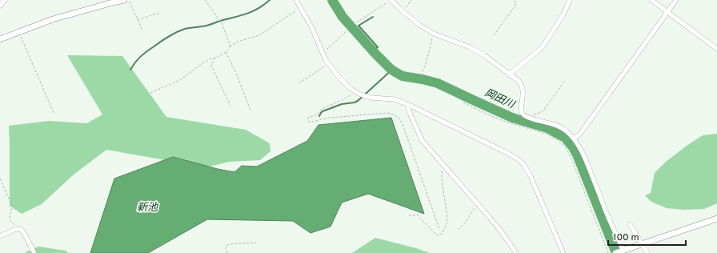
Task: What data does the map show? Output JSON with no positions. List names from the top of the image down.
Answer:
{
  "water": ["岡田川", "新池"],
  "scale_bar": "100 m"
}
